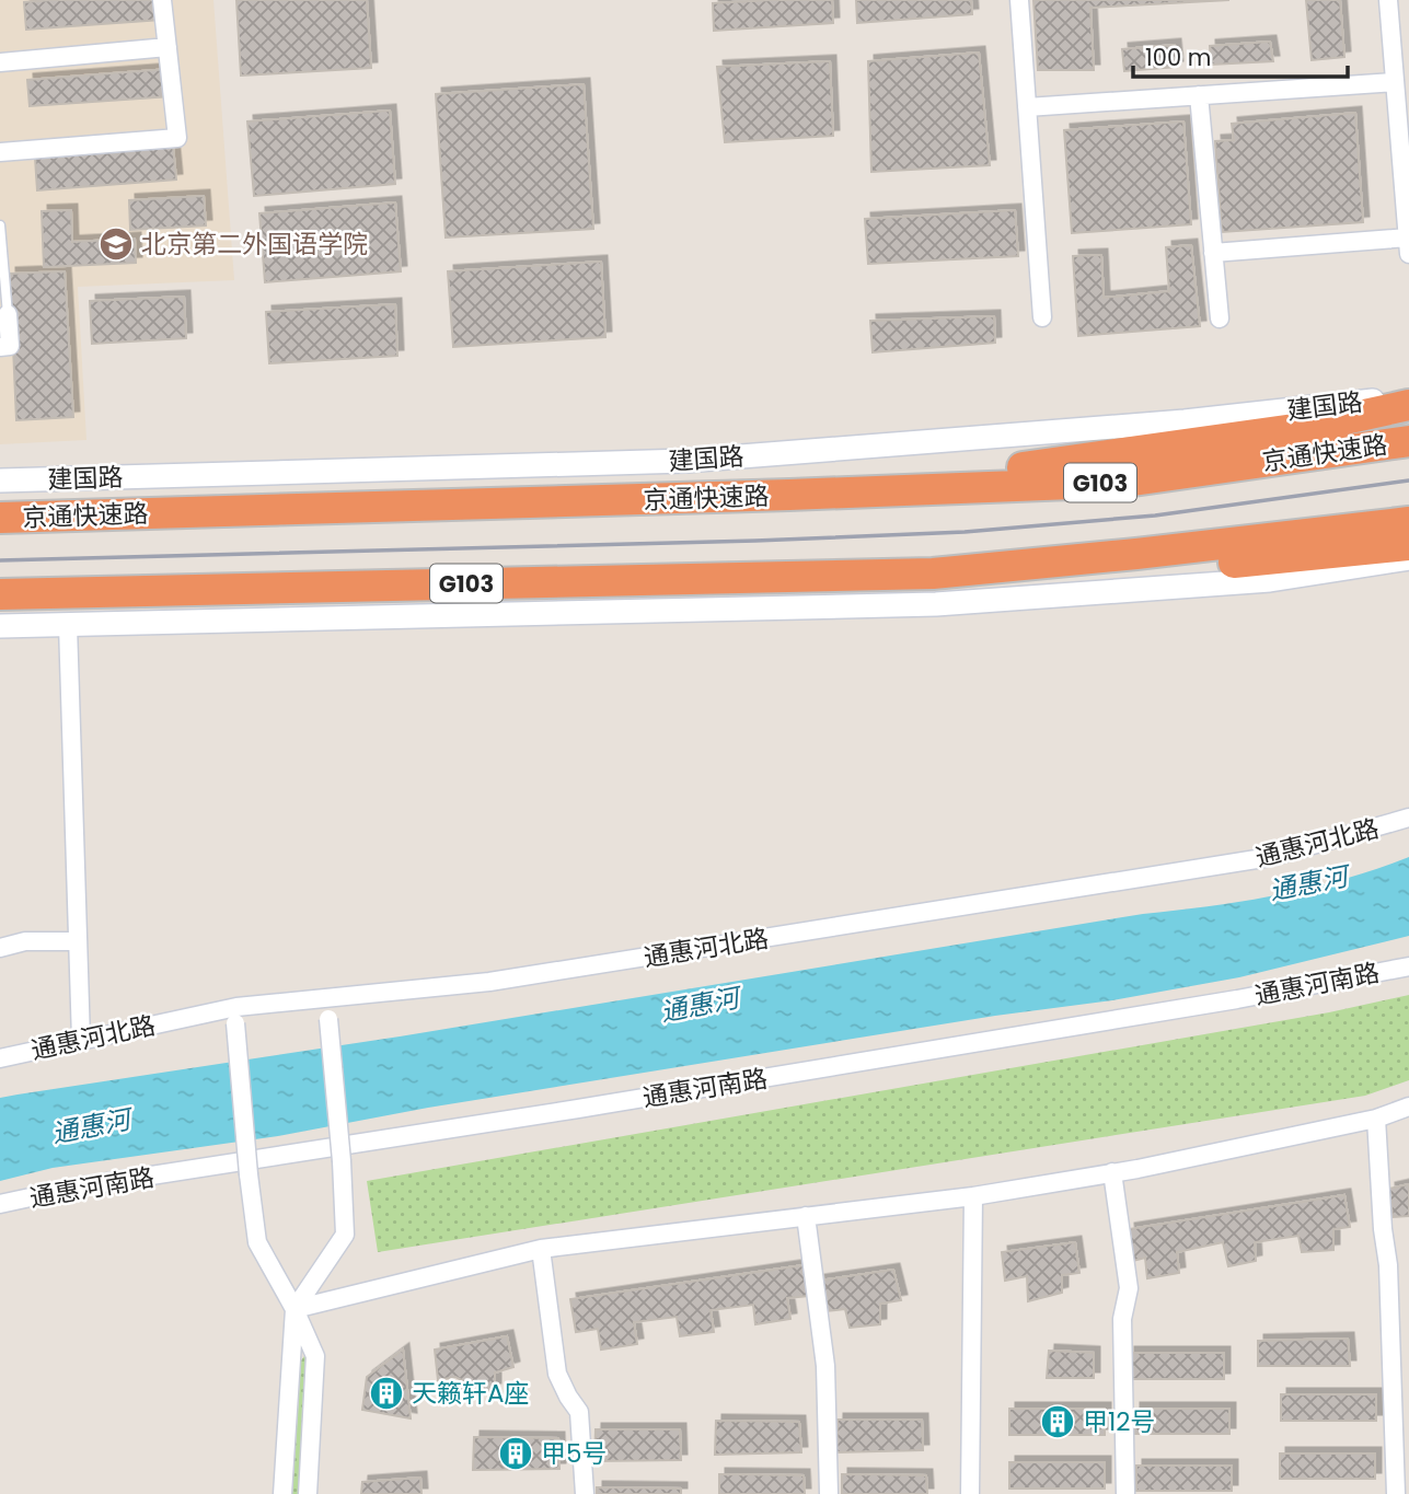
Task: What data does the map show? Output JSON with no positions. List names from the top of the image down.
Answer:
{
  "streets": {
    "highway": ["京通快速路", "G103"],
    "main road": ["建国路"],
    "street": ["通惠河北路", "通惠河南路"]
  },
  "water": ["通惠河"],
  "places": {
    "school or university": ["北京第二外国语学院"],
    "building": ["天籁轩A座", "甲12号", "甲5号"]
  },
  "scale_bar": "100 m"
}
